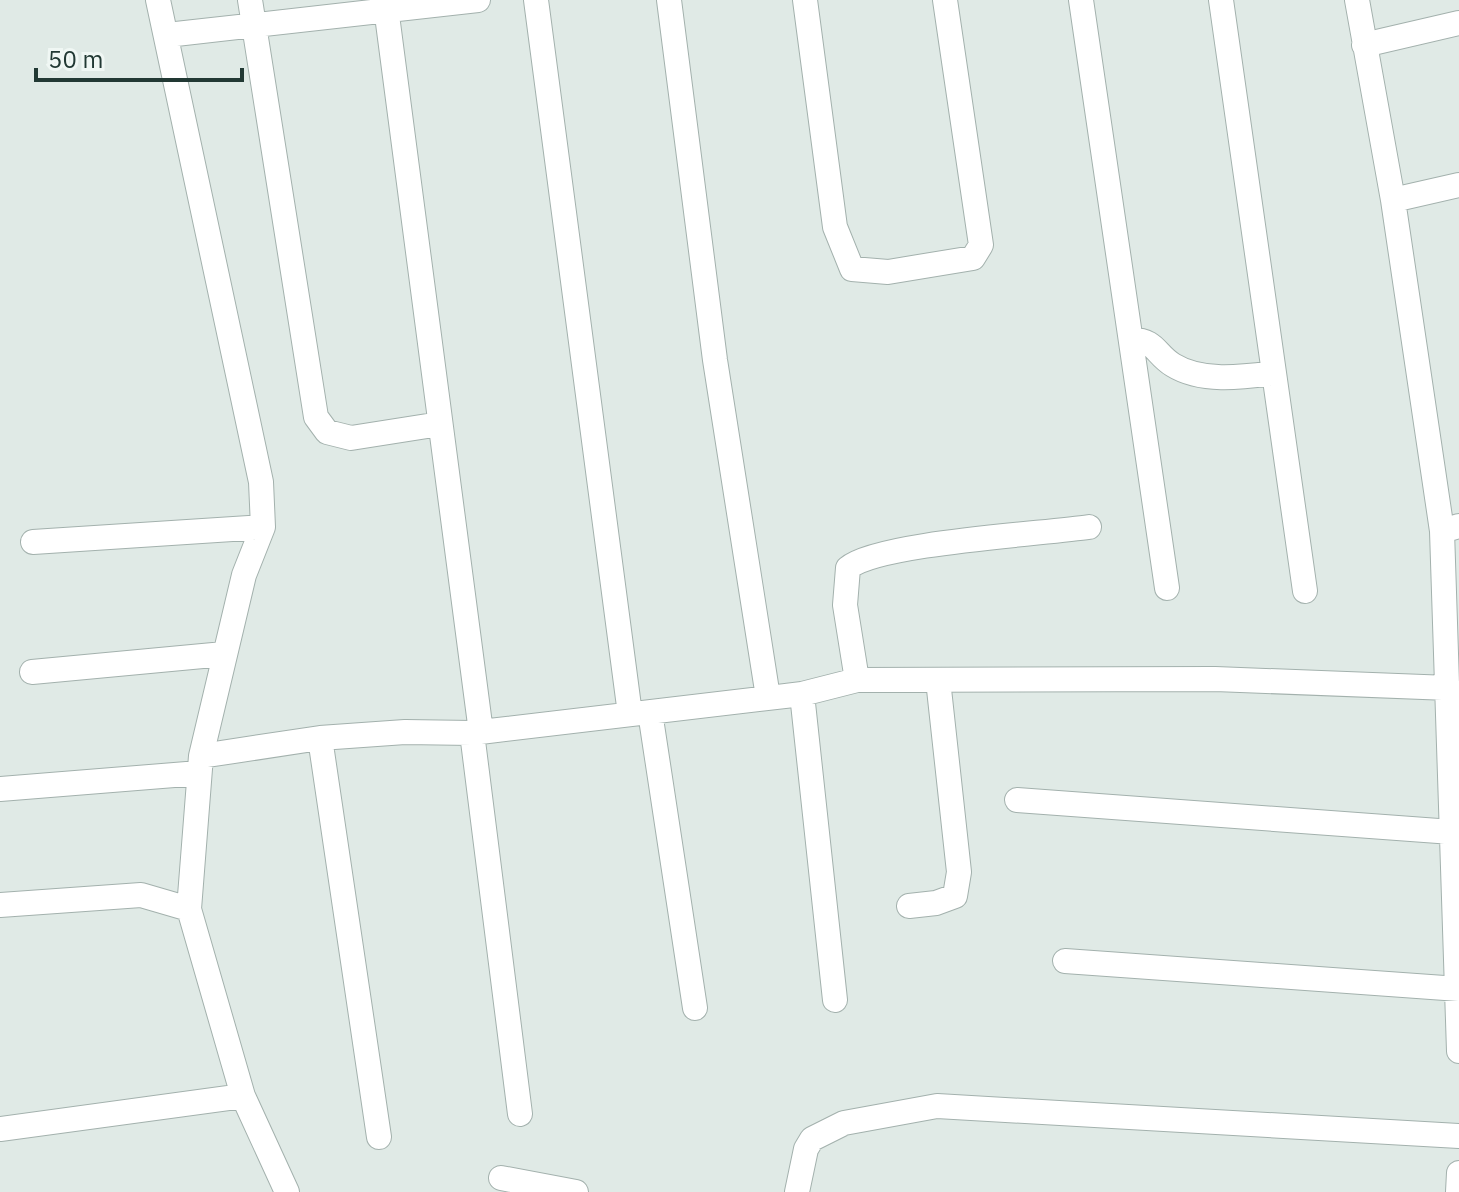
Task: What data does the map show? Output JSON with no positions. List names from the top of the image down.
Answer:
{
  "scale_bar": "50 m"
}
